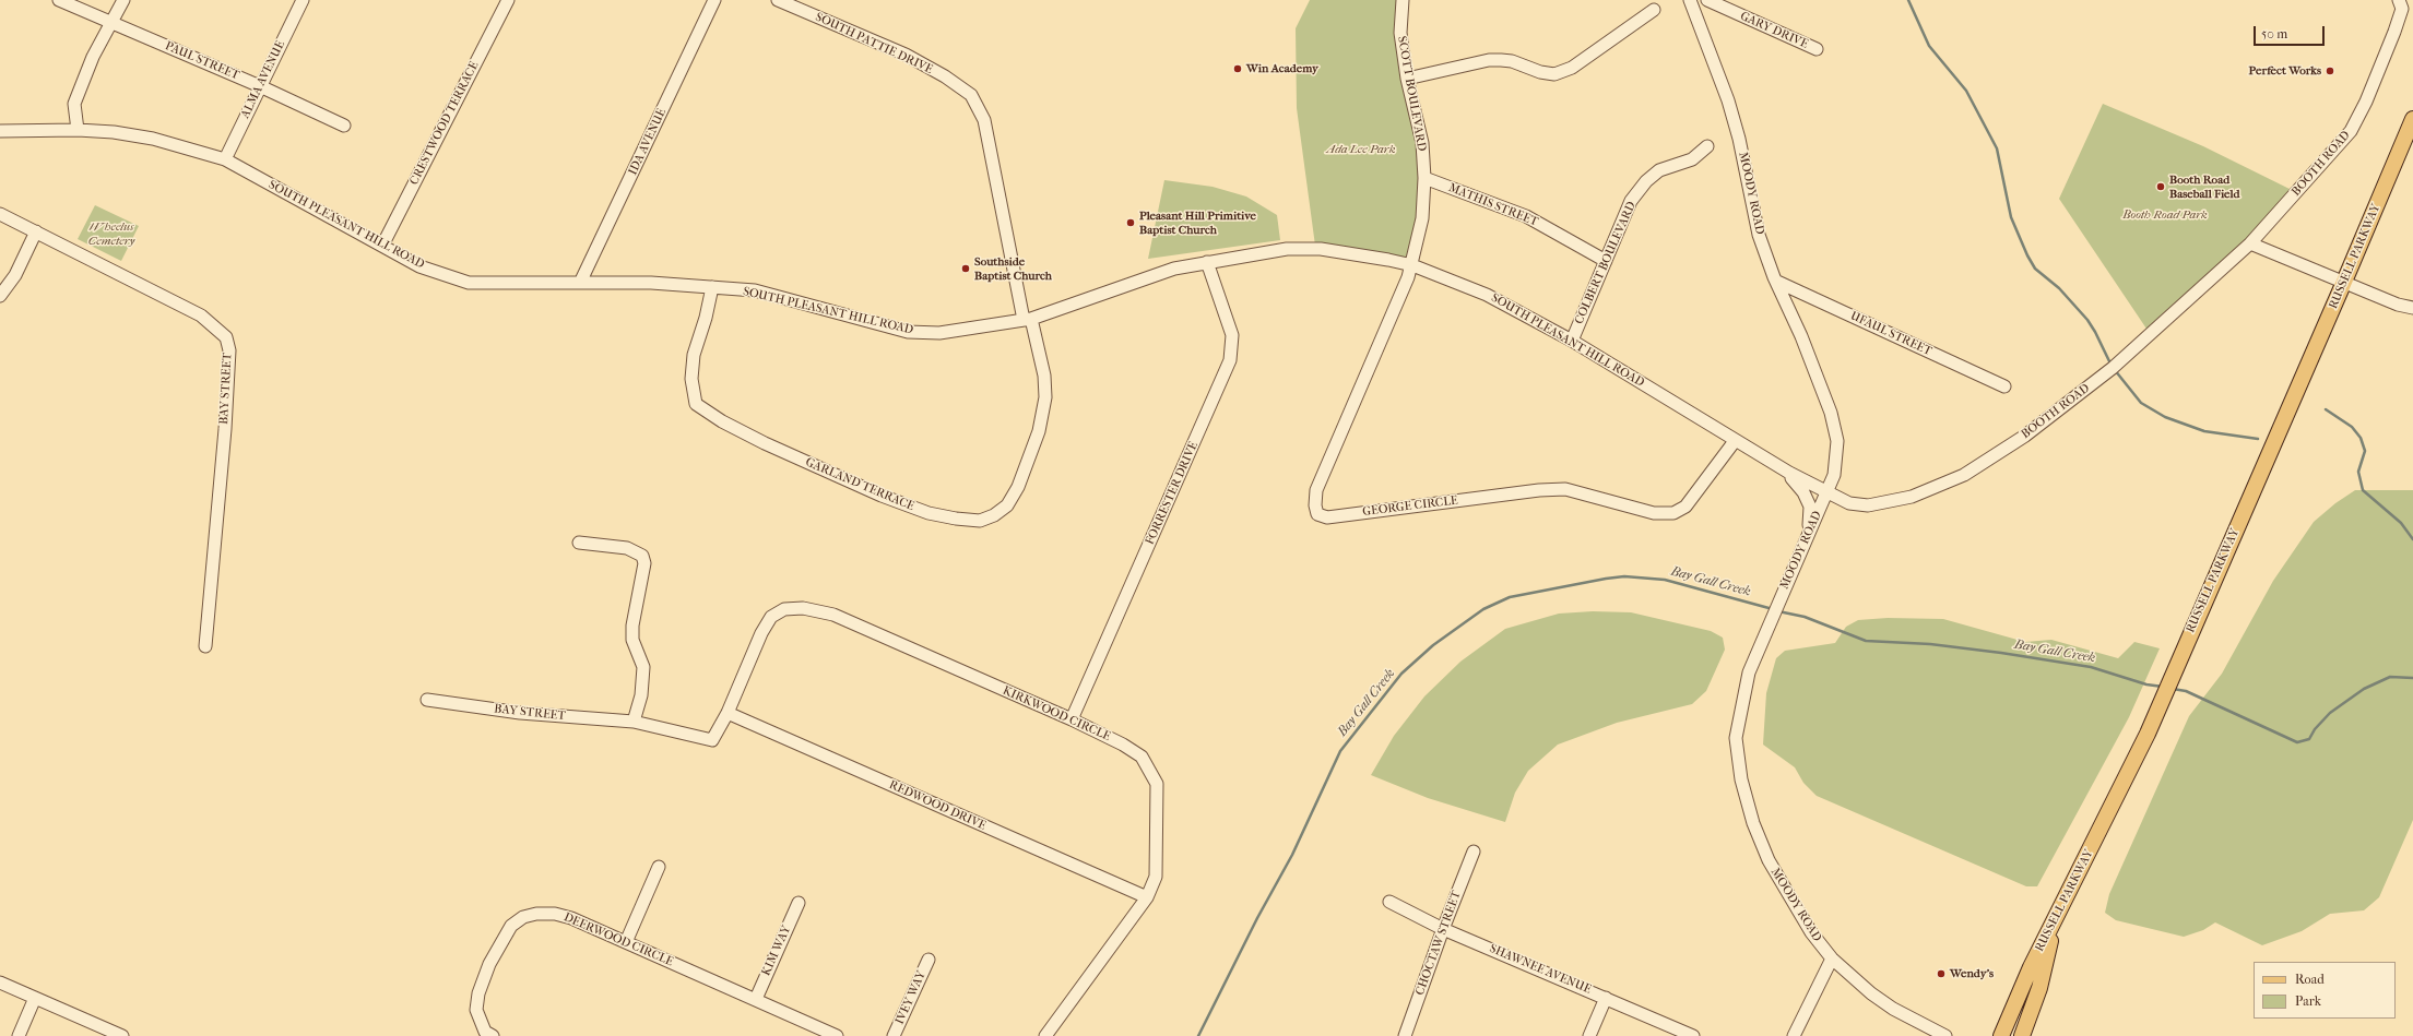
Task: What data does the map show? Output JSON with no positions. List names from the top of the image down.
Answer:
{
  "streets": {
    "main road": ["RUSSELL PARKWAY"],
    "street": [
      "GARY DRIVE",
      "SOUTH PATTIE DRIVE",
      "PAUL STREET",
      "ALMA AVENUE",
      "SCOTT BOULEVARD",
      "CRESTWOOD TERRACE",
      "IDA AVENUE",
      "BOOTH ROAD",
      "MOODY ROAD",
      "MATHIS STREET",
      "SOUTH PLEASANT HILL ROAD",
      "COLBERT BOULEVARD",
      "UFAUL STREET",
      "BAY STREET",
      "GARLAND TERRACE",
      "FORRESTER DRIVE",
      "GEORGE CIRCLE",
      "KIRKWOOD CIRCLE",
      "REDWOOD DRIVE",
      "DEERWOOD CIRCLE",
      "CHOCTAW STREET",
      "KIM WAY",
      "SHAWNEE AVENUE",
      "IVEY WAY"
    ]
  },
  "crossings": [
    ["SOUTH PATTIE DRIVE", "SOUTH PLEASANT HILL ROAD"],
    ["SOUTH PATTIE DRIVE", "GARLAND TERRACE"],
    ["PAUL STREET", "ALMA AVENUE"],
    ["ALMA AVENUE", "SOUTH PLEASANT HILL ROAD"],
    ["SCOTT BOULEVARD", "MATHIS STREET"],
    ["SCOTT BOULEVARD", "SOUTH PLEASANT HILL ROAD"],
    ["SCOTT BOULEVARD", "GEORGE CIRCLE"],
    ["CRESTWOOD TERRACE", "SOUTH PLEASANT HILL ROAD"],
    ["IDA AVENUE", "SOUTH PLEASANT HILL ROAD"],
    ["BOOTH ROAD", "MOODY ROAD"],
    ["BOOTH ROAD", "SOUTH PLEASANT HILL ROAD"],
    ["MOODY ROAD", "SOUTH PLEASANT HILL ROAD"],
    ["MOODY ROAD", "UFAUL STREET"],
    ["MATHIS STREET", "COLBERT BOULEVARD"],
    ["SOUTH PLEASANT HILL ROAD", "COLBERT BOULEVARD"],
    ["SOUTH PLEASANT HILL ROAD", "GARLAND TERRACE"],
    ["SOUTH PLEASANT HILL ROAD", "FORRESTER DRIVE"],
    ["SOUTH PLEASANT HILL ROAD", "GEORGE CIRCLE"],
    ["BAY STREET", "KIRKWOOD CIRCLE"],
    ["BAY STREET", "REDWOOD DRIVE"],
    ["FORRESTER DRIVE", "KIRKWOOD CIRCLE"],
    ["KIRKWOOD CIRCLE", "REDWOOD DRIVE"],
    ["DEERWOOD CIRCLE", "KIM WAY"],
    ["CHOCTAW STREET", "SHAWNEE AVENUE"]
  ],
  "water": ["Bay Gall Creek"],
  "parks": ["Ada Lee Park", "Booth Road Park", "Wheelus Cemetery"],
  "places": [
    "Win Academy",
    "Perfect Works",
    "Booth Road Baseball Field",
    "Pleasant Hill Primitive Baptist Church",
    "Southside Baptist Church",
    "Wendy's"
  ],
  "legend": ["Road", "Park"],
  "scale_bar": "50 m"
}
